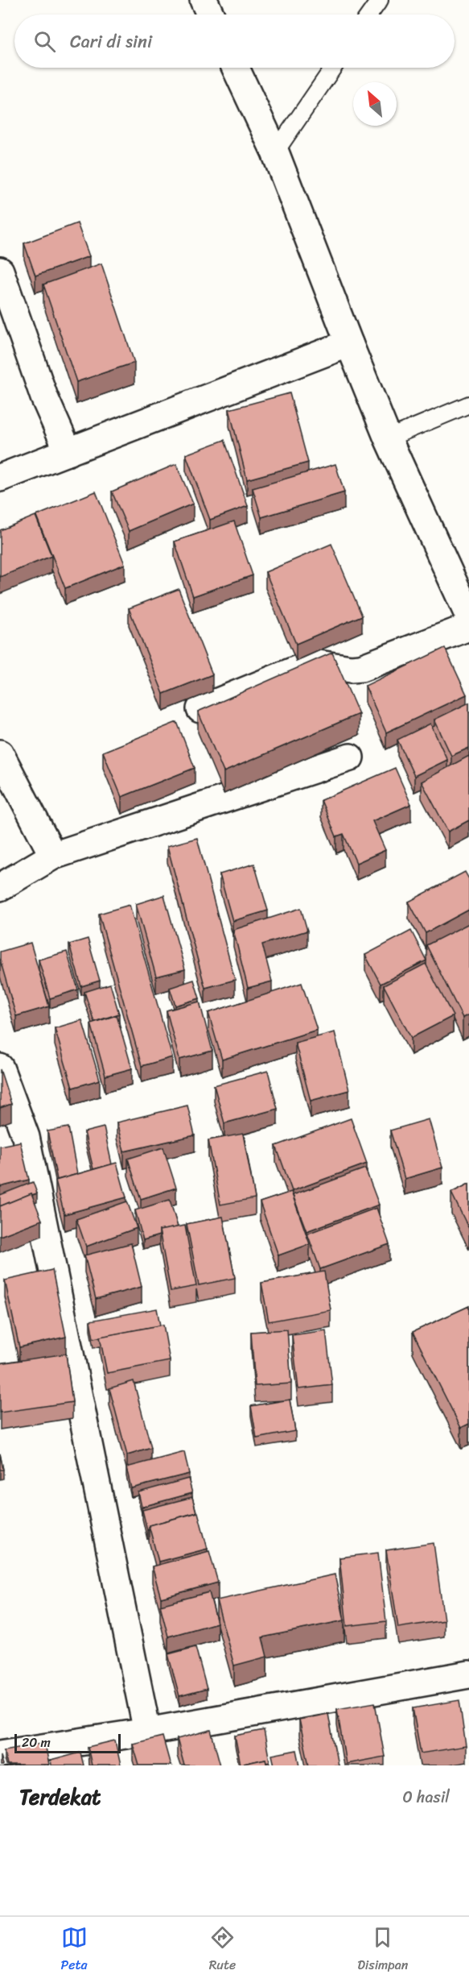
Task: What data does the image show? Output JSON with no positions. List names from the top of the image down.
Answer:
{
  "scale_bar": "20 m",
  "north": "top left",
  "page": {
    "search": "Cari di sini",
    "scale": "20 m",
    "heading": ["Terdekat", "0 hasil"],
    "nav": ["Peta", "Rute", "Disimpan"]
  }
}
